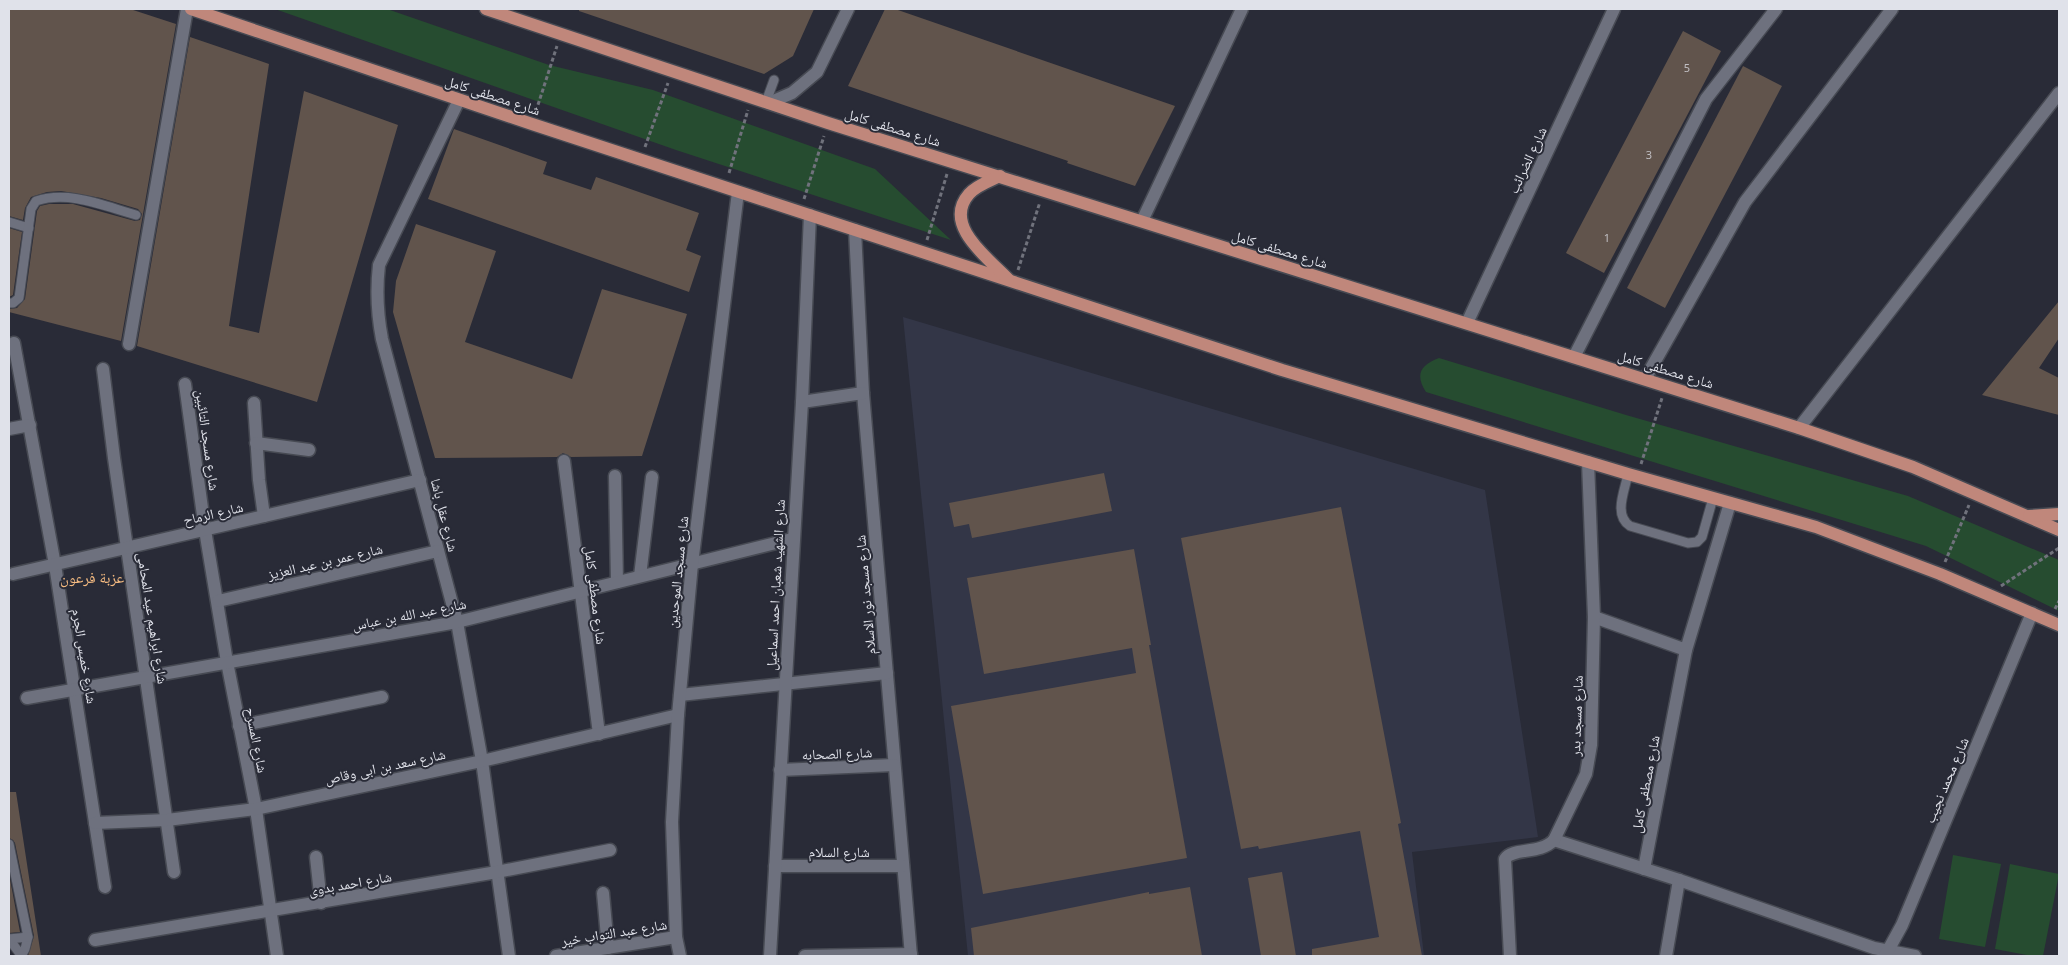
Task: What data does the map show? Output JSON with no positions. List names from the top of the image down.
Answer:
{
  "streets": {
    "main road": ["شارع مصطفى كامل"],
    "street": [
      "شارع الضرائب",
      "شارع مسجد التائبين",
      "شارع الرماح",
      "شارع عقل باشا",
      "شارع عمر بن عبد العزيز",
      "شارع مسجد الموحدين",
      "شارع الشهيد شعبان احمد اسماعيل",
      "شارع مسجد نور الاسلام",
      "شارع عبد الله بن عباس",
      "شارع ابراهيم عيد المحامى",
      "شارع خميس الجرم",
      "شارع مسجد بدر",
      "شارع المسرح",
      "شارع الصحابه",
      "شارع سعد بن ابى وقاص",
      "شارع محمد نجيب",
      "شارع السلام",
      "شارع احمد بدوى",
      "شارع عبد التواب خير"
    ]
  },
  "crossings": [
    ["شارع مصطفى كامل", "شارع الضرائب"],
    ["شارع مصطفى كامل", "شارع عقل باشا"],
    ["شارع مصطفى كامل", "شارع مسجد الموحدين"],
    ["شارع مصطفى كامل", "شارع الشهيد شعبان احمد اسماعيل"],
    ["شارع مصطفى كامل", "شارع مسجد نور الاسلام"],
    ["شارع مصطفى كامل", "شارع عبد الله بن عباس"],
    ["شارع مصطفى كامل", "شارع مسجد بدر"],
    ["شارع مصطفى كامل", "شارع سعد بن ابى وقاص"],
    ["شارع مصطفى كامل", "شارع محمد نجيب"],
    ["شارع مسجد التائبين", "شارع الرماح"],
    ["شارع مسجد التائبين", "شارع المسرح"],
    ["شارع الرماح", "شارع عقل باشا"],
    ["شارع الرماح", "شارع ابراهيم عيد المحامى"],
    ["شارع الرماح", "شارع خميس الجرم"],
    ["شارع الرماح", "شارع المسرح"],
    ["شارع عقل باشا", "شارع عمر بن عبد العزيز"],
    ["شارع عقل باشا", "شارع عبد الله بن عباس"],
    ["شارع عقل باشا", "شارع سعد بن ابى وقاص"],
    ["شارع عقل باشا", "شارع احمد بدوى"],
    ["شارع عمر بن عبد العزيز", "شارع المسرح"],
    ["شارع مسجد الموحدين", "شارع عبد الله بن عباس"],
    ["شارع مسجد الموحدين", "شارع سعد بن ابى وقاص"],
    ["شارع مسجد الموحدين", "شارع عبد التواب خير"],
    ["شارع الشهيد شعبان احمد اسماعيل", "شارع عبد الله بن عباس"],
    ["شارع الشهيد شعبان احمد اسماعيل", "شارع الصحابه"],
    ["شارع الشهيد شعبان احمد اسماعيل", "شارع السلام"],
    ["شارع مسجد نور الاسلام", "شارع الصحابه"],
    ["شارع مسجد نور الاسلام", "شارع السلام"],
    ["شارع عبد الله بن عباس", "شارع ابراهيم عيد المحامى"],
    ["شارع عبد الله بن عباس", "شارع خميس الجرم"],
    ["شارع عبد الله بن عباس", "شارع المسرح"],
    ["شارع ابراهيم عيد المحامى", "شارع سعد بن ابى وقاص"],
    ["شارع خميس الجرم", "شارع سعد بن ابى وقاص"],
    ["شارع المسرح", "شارع سعد بن ابى وقاص"],
    ["شارع المسرح", "شارع احمد بدوى"]
  ],
  "districts": ["عزبة فرعون"],
  "house_numbers": ["5", "3", "1"]
}
